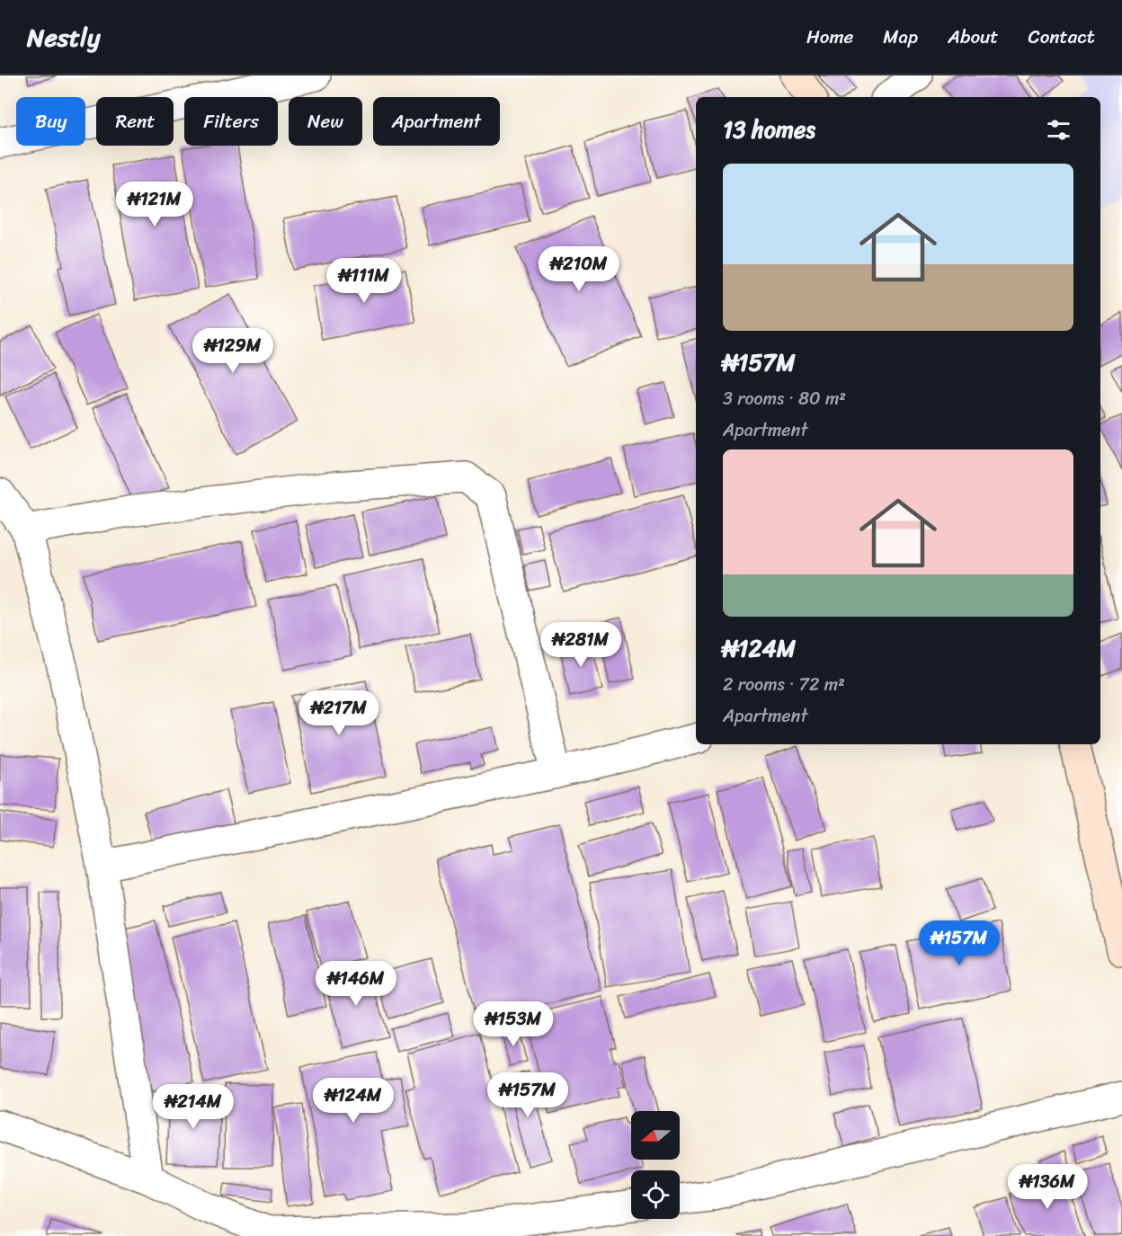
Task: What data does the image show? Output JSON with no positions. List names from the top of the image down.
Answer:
{
  "north": "left",
  "page": {
    "header": "Nestly",
    "nav": [
      "Home",
      "Map",
      "About",
      "Contact"
    ],
    "chip": [
      "Buy",
      "Rent",
      "Filters",
      "New",
      "Apartment"
    ],
    "heading": "13 homes",
    "list": [
      {
        "name": "₦157M",
        "note": "3 rooms · 80 m² · Apartment"
      },
      {
        "name": "₦124M",
        "note": "2 rooms · 72 m² · Apartment"
      }
    ],
    "price": [
      "₦121M",
      "₦210M",
      "₦111M",
      "₦129M",
      "₦281M",
      "₦217M",
      "₦157M",
      "₦146M",
      "₦153M",
      "₦157M",
      "₦124M",
      "₦214M",
      "₦136M"
    ]
  }
}
